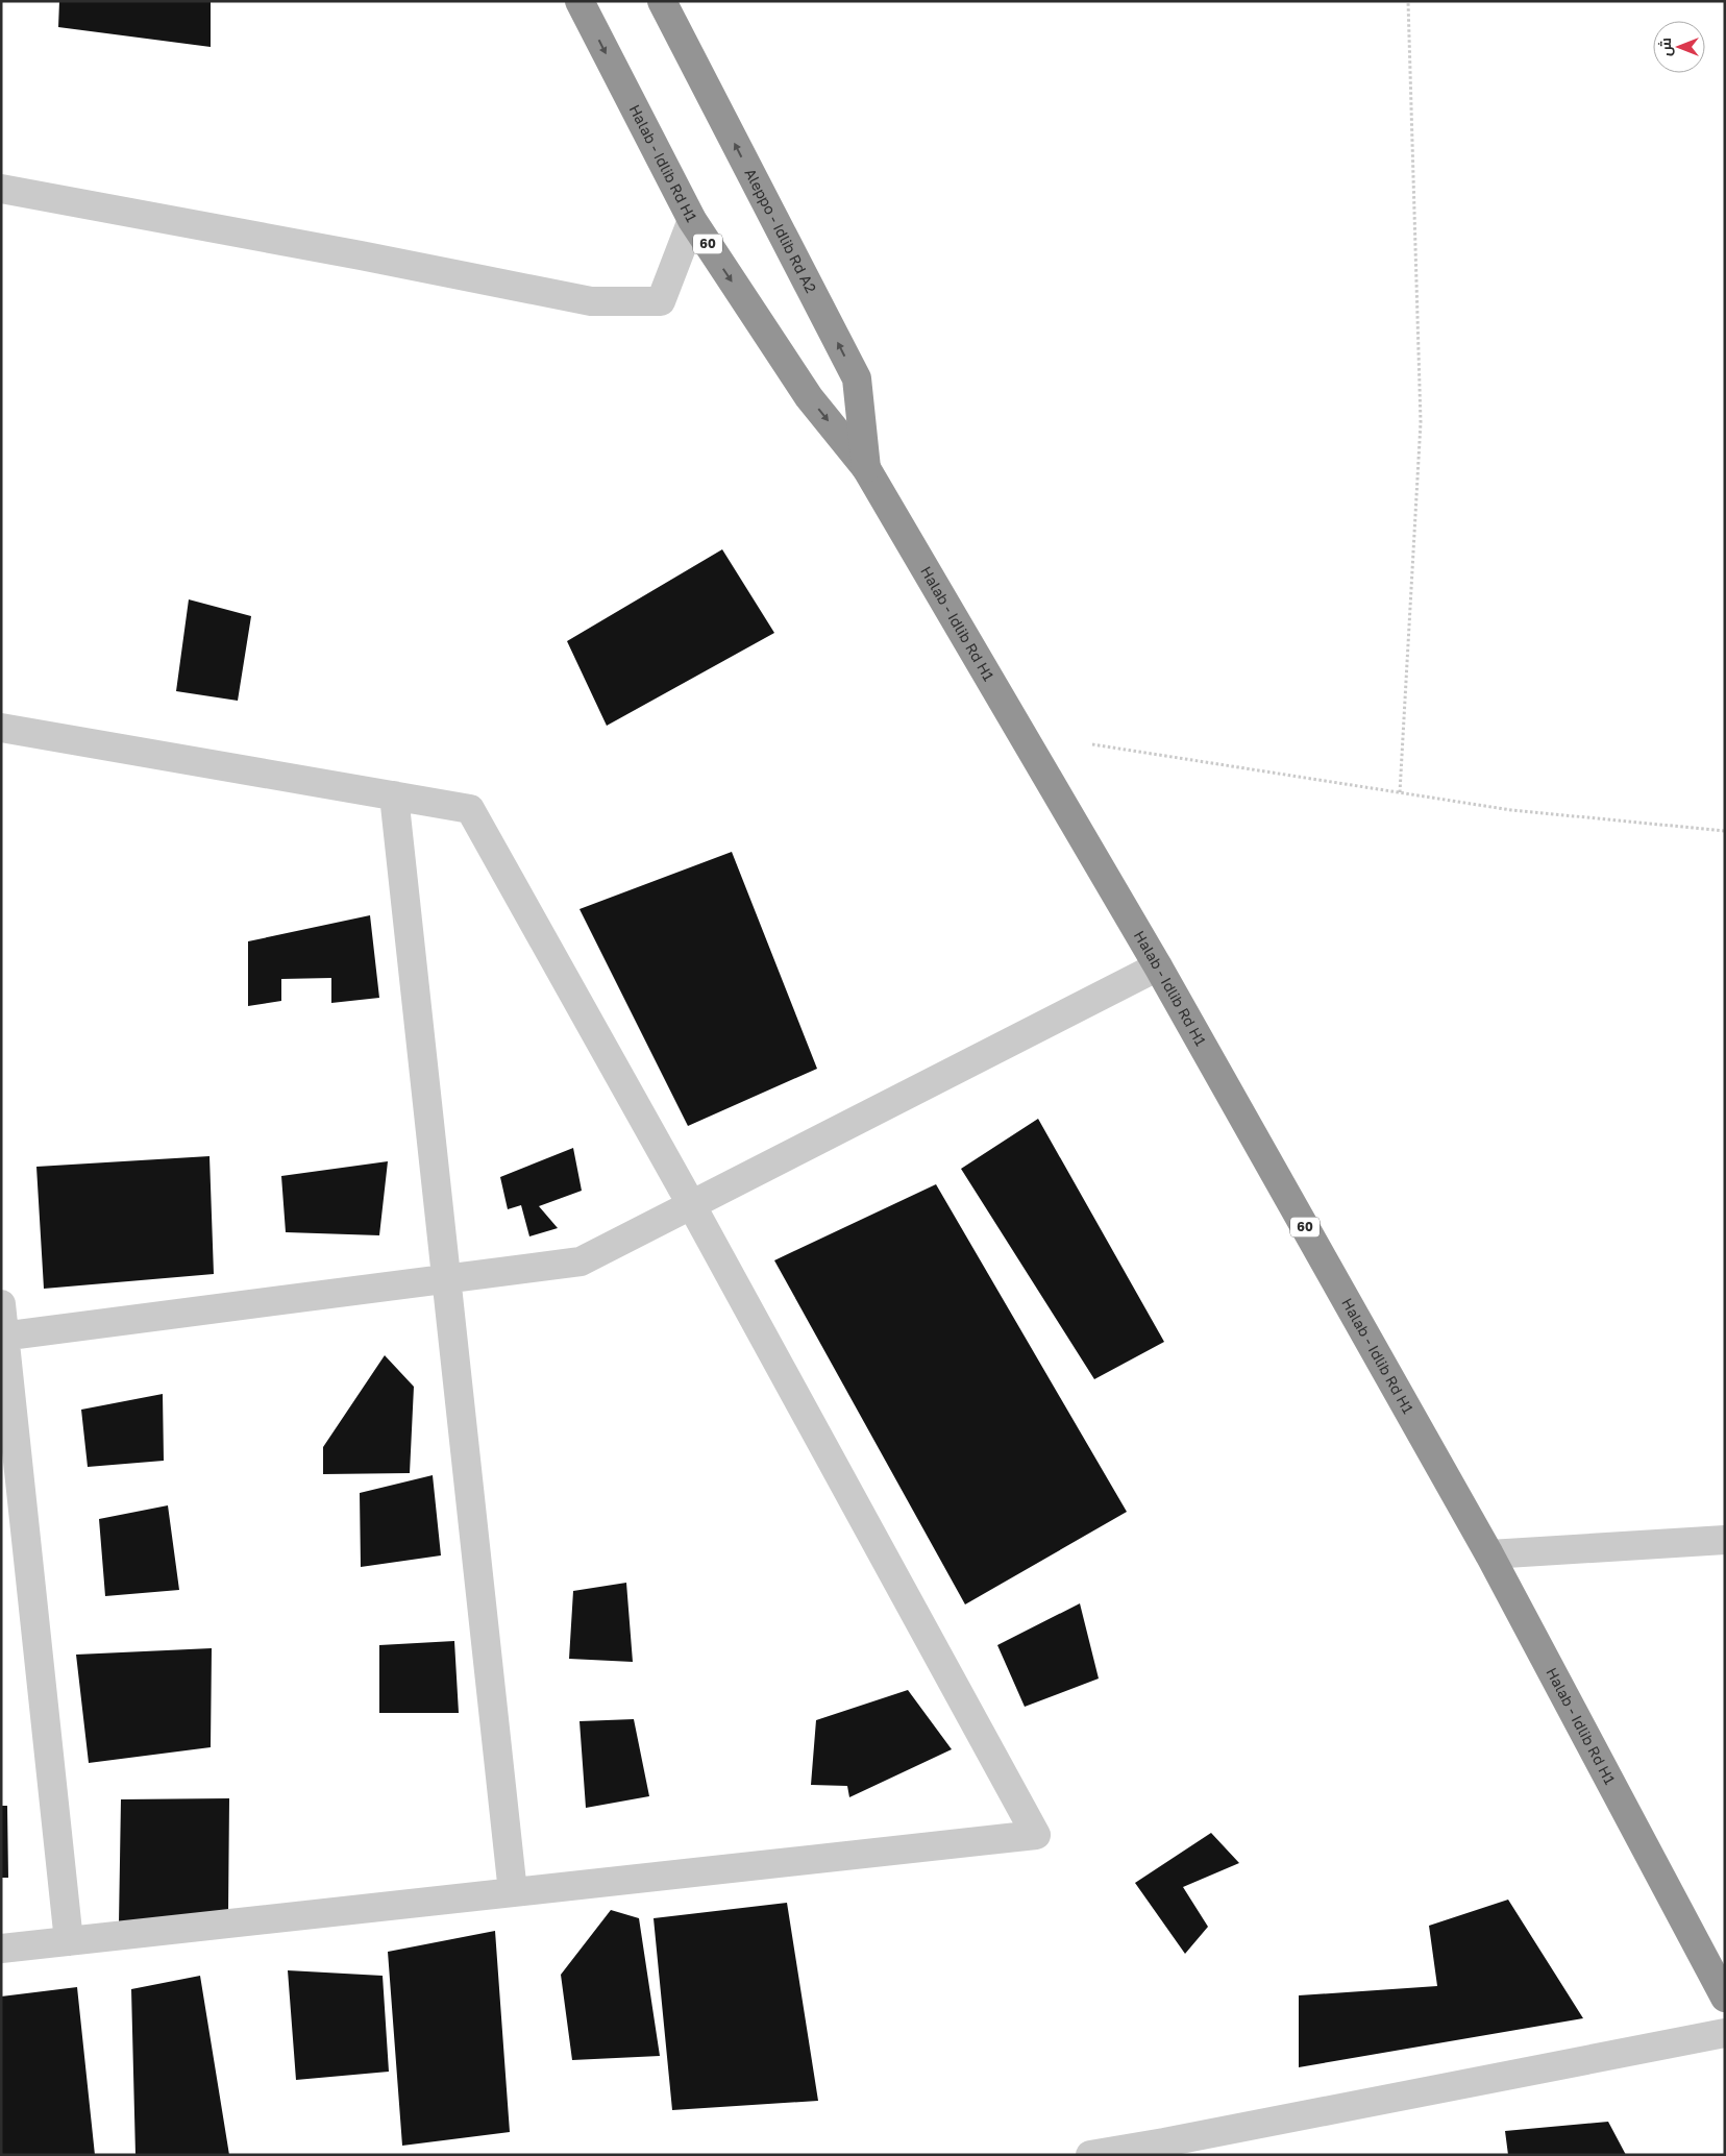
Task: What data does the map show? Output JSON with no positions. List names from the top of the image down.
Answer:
{
  "streets": {
    "highway": ["Halab - Idlib Rd H1", "Aleppo - Idlib Rd A2", "60"]
  },
  "crossings": [
    ["Halab - Idlib Rd H1", "Aleppo - Idlib Rd A2"]
  ],
  "one_way": ["Aleppo - Idlib Rd A2"],
  "north": "left"
}
